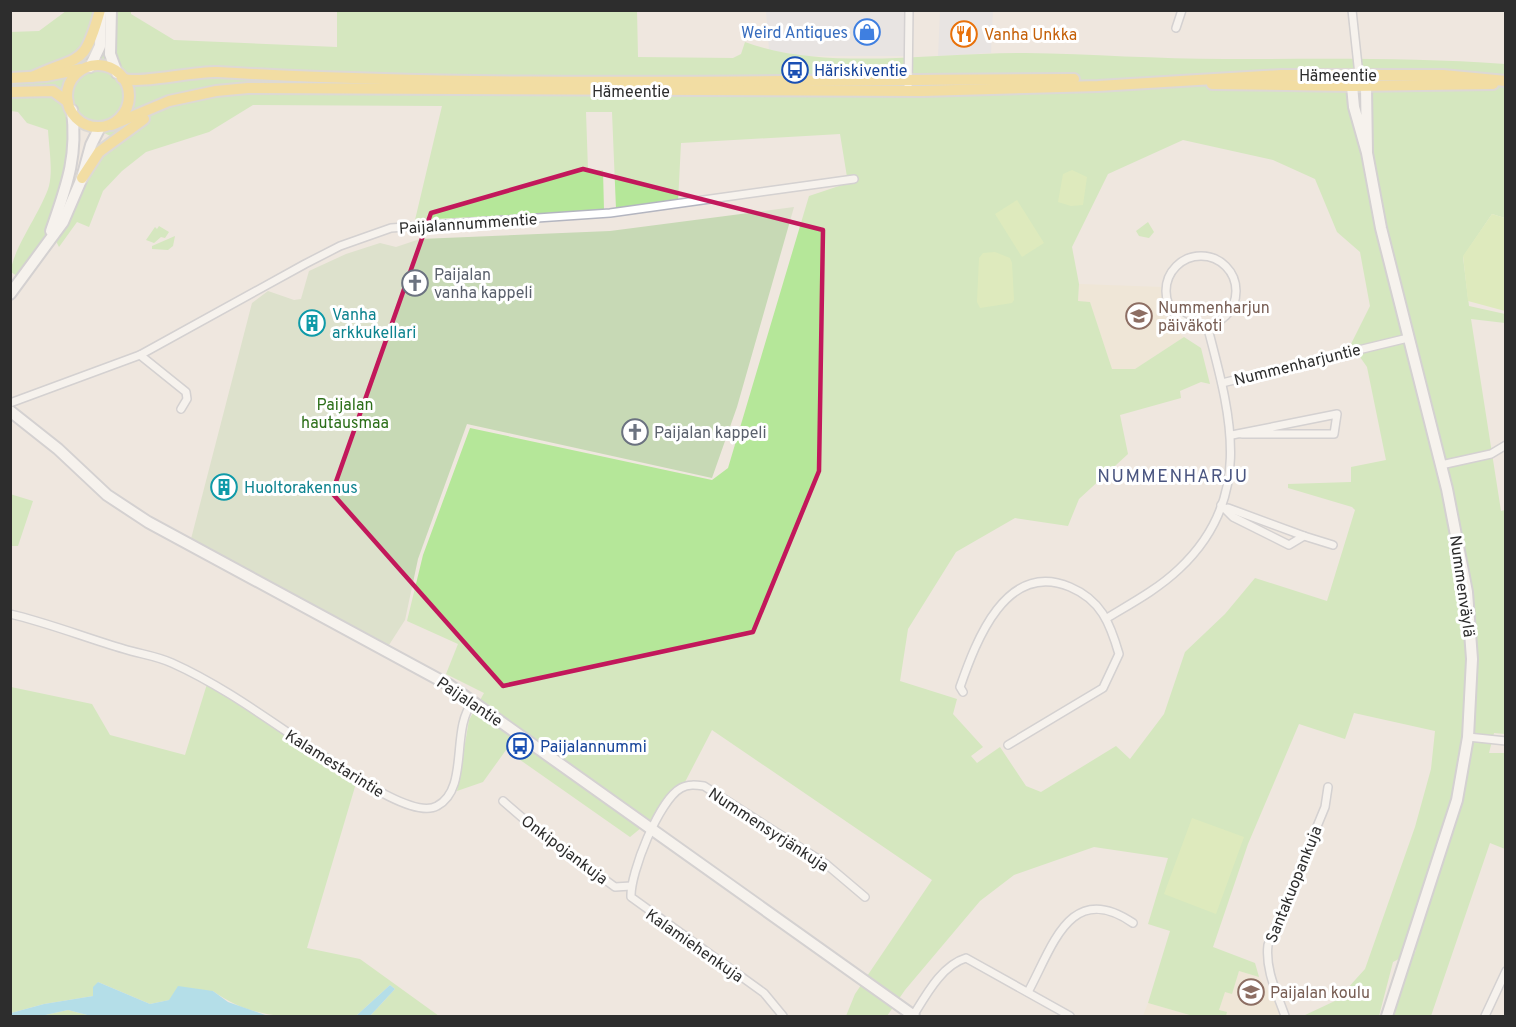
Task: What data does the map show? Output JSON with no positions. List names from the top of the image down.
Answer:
{
  "streets": {
    "main road": ["Hämeentie"],
    "street": [
      "Paijalannummentie",
      "Nummenharjuntie",
      "Nummenväylä",
      "Paijalantie",
      "Kalamestarintie",
      "Nummensyrjänkuja",
      "Onkipojankuja",
      "Santakuopankuja",
      "Kalamiehenkuja"
    ]
  },
  "crossings": [
    ["Hämeentie", "Nummenväylä"],
    ["Nummenharjuntie", "Nummenväylä"],
    ["Paijalantie", "Kalamestarintie"],
    ["Paijalantie", "Nummensyrjänkuja"],
    ["Onkipojankuja", "Kalamiehenkuja"]
  ],
  "districts": ["NUMMENHARJU"],
  "parks": ["Paijalan hautausmaa"],
  "places": {
    "shop": ["Weird Antiques"],
    "restaurant": ["Vanha Unkka"],
    "bus stop": ["Häriskiventie", "Paijalannummi"],
    "church": ["Paijalan vanha kappeli", "Paijalan kappeli"],
    "school or university": ["Nummenharjun päiväkoti", "Paijalan koulu"],
    "building": ["Vanha arkkukellari", "Huoltorakennus"]
  }
}
